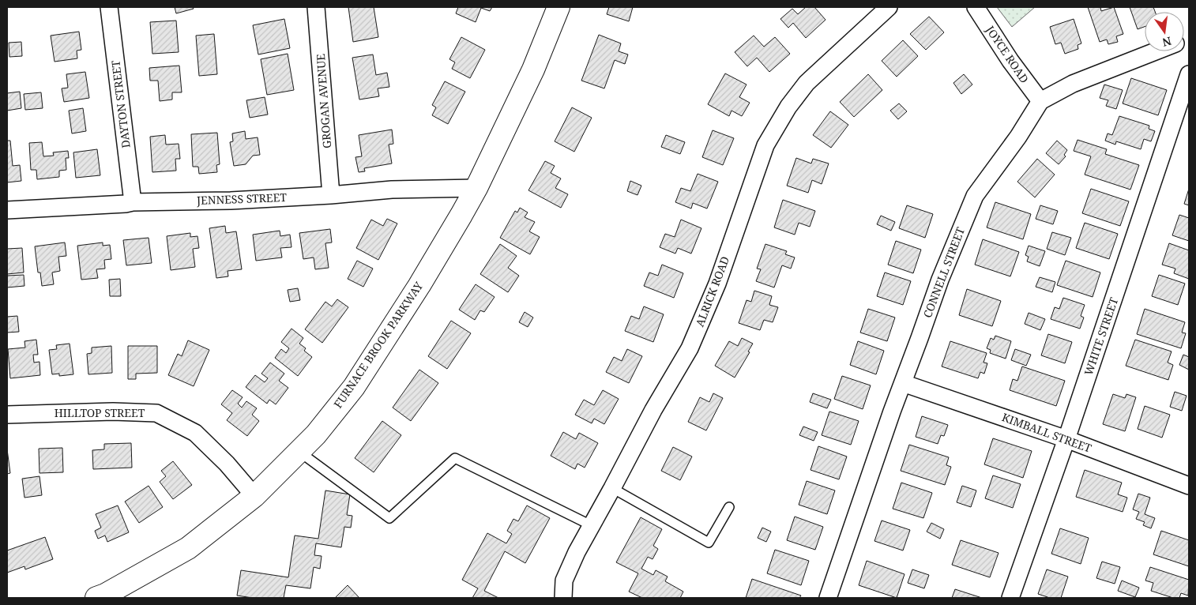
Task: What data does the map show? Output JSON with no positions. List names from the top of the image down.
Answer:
{
  "streets": {
    "main road": ["FURNACE BROOK PARKWAY"],
    "street": [
      "JOYCE ROAD",
      "GROGAN AVENUE",
      "DAYTON STREET",
      "JENNESS STREET",
      "CONNELL STREET",
      "ALRICK ROAD",
      "WHITE STREET",
      "HILLTOP STREET",
      "KIMBALL STREET"
    ]
  },
  "crossings": [
    ["JOYCE ROAD", "CONNELL STREET"],
    ["GROGAN AVENUE", "JENNESS STREET"],
    ["DAYTON STREET", "JENNESS STREET"],
    ["JENNESS STREET", "FURNACE BROOK PARKWAY"],
    ["CONNELL STREET", "KIMBALL STREET"],
    ["WHITE STREET", "KIMBALL STREET"],
    ["FURNACE BROOK PARKWAY", "HILLTOP STREET"]
  ],
  "north": "bottom"
}
